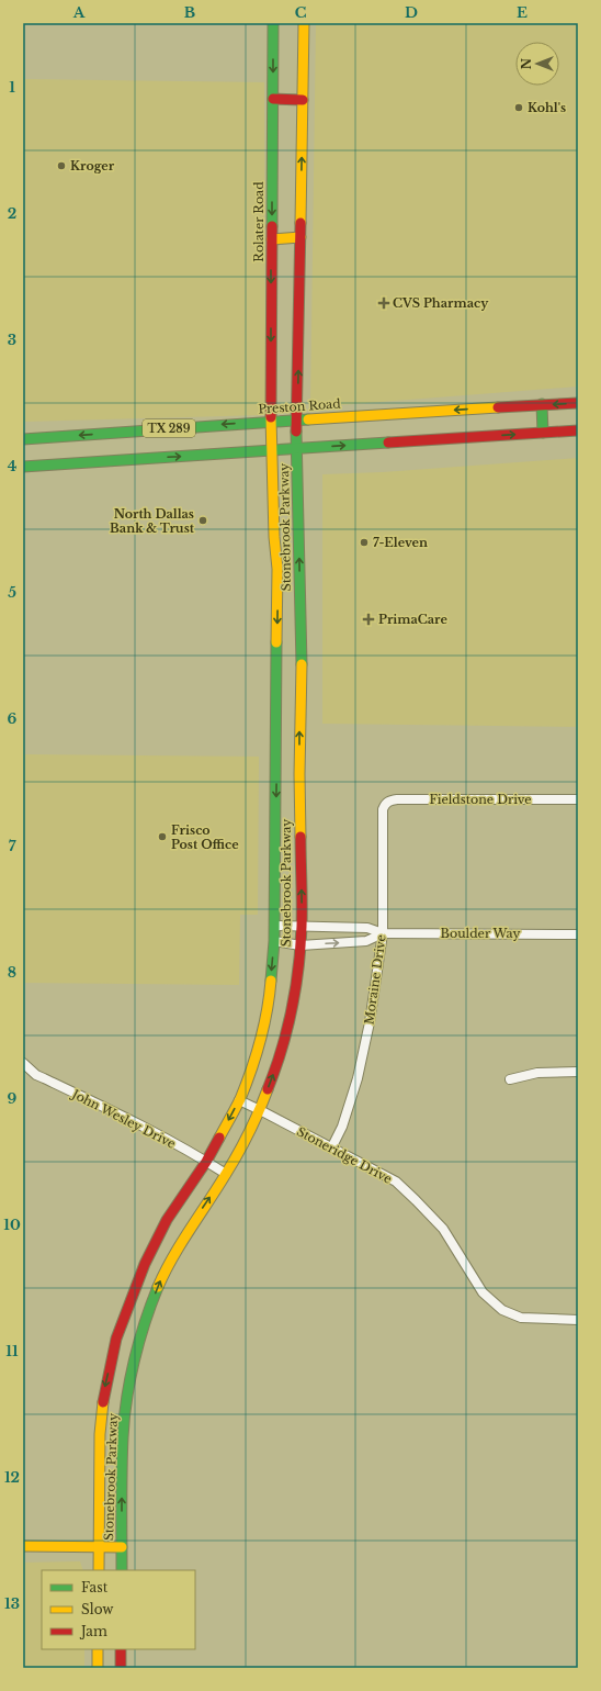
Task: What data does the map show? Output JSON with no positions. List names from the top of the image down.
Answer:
{
  "streets": {
    "main road": [
      "Rolater Road",
      "Preston Road",
      "TX 289",
      "Stonebrook Parkway"
    ],
    "street": [
      "Fieldstone Drive",
      "Boulder Way",
      "Moraine Drive",
      "John Wesley Drive",
      "Stoneridge Drive"
    ]
  },
  "crossings": [
    ["Rolater Road", "Preston Road"],
    ["Rolater Road", "Stonebrook Parkway"],
    ["Preston Road", "Stonebrook Parkway"],
    ["Stonebrook Parkway", "Boulder Way"],
    ["Stonebrook Parkway", "John Wesley Drive"],
    ["Stonebrook Parkway", "Stoneridge Drive"],
    ["Fieldstone Drive", "Moraine Drive"],
    ["Boulder Way", "Moraine Drive"],
    ["Moraine Drive", "Stoneridge Drive"]
  ],
  "places": {
    "other": [
      "Kohl's",
      "Kroger",
      "North Dallas Bank & Trust",
      "7-Eleven",
      "Frisco Post Office"
    ],
    "health": ["CVS Pharmacy", "PrimaCare"]
  },
  "legend": ["Fast", "Slow", "Jam"],
  "north": "left",
  "grid": {
    "columns": [
      "A",
      "B",
      "C",
      "D",
      "E"
    ],
    "rows": [
      "1",
      "2",
      "3",
      "4",
      "5",
      "6",
      "7",
      "8",
      "9",
      "10",
      "11",
      "12",
      "13"
    ]
  }
}
